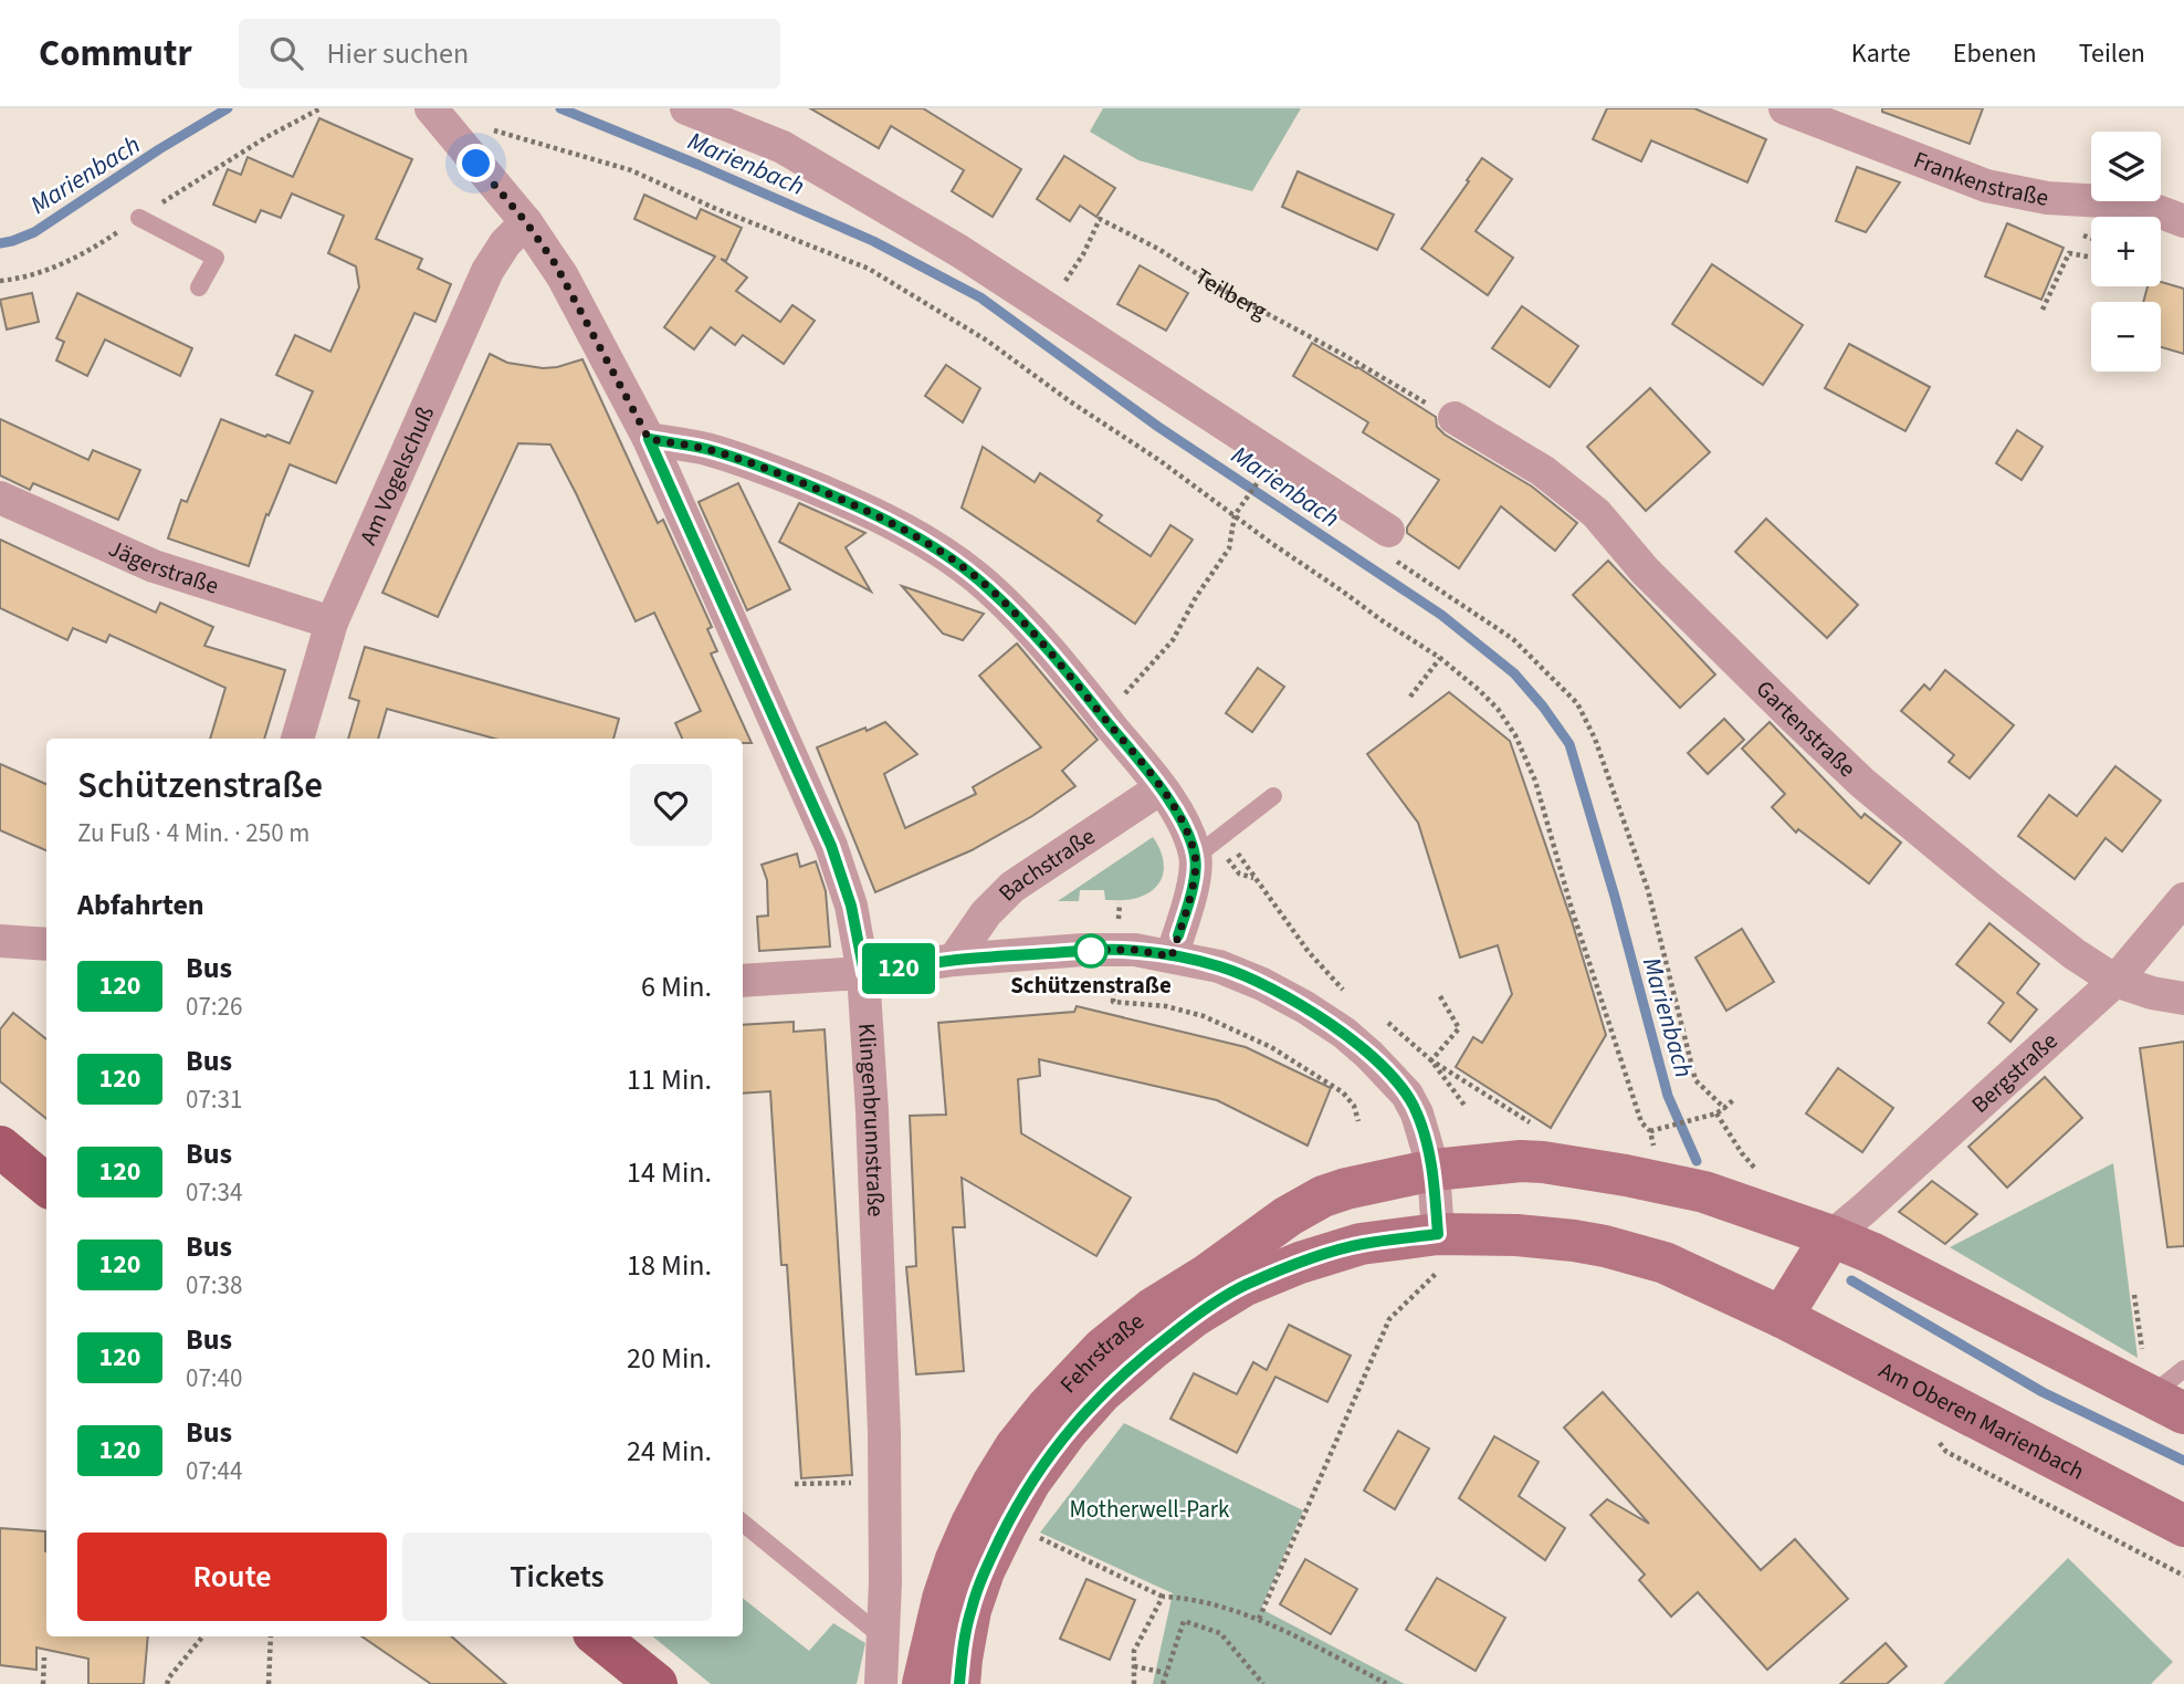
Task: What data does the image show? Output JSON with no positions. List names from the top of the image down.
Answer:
{
  "streets": {
    "main road": ["Fehrstraße", "Am Oberen Marienbach"],
    "street": [
      "Frankenstraße",
      "Am Vogelschuß",
      "Jägerstraße",
      "Gartenstraße",
      "Bachstraße",
      "Bergstraße",
      "Klingenbrunnstraße"
    ],
    "path": ["Teilberg"]
  },
  "crossings": [
    ["Teilberg", "Gartenstraße"],
    ["Am Vogelschuß", "Jägerstraße"],
    ["Am Vogelschuß", "Klingenbrunnstraße"],
    ["Gartenstraße", "Bergstraße"],
    ["Fehrstraße", "Am Oberen Marienbach"]
  ],
  "water": ["Marienbach"],
  "parks": ["Motherwell-Park"],
  "places": ["Schützenstraße"],
  "lines": ["bus line 120"],
  "page": {
    "header": "Commutr",
    "search": "Hier suchen",
    "nav": ["Karte", "Ebenen", "Teilen"],
    "on_map": "120",
    "map_buttons": ["+", "−"],
    "heading": [
      ["Schützenstraße", "Zu Fuß · 4 Min. · 250 m"],
      "Abfahrten"
    ],
    "list": [
      {
        "mark": "120",
        "name": "Bus",
        "note": "07:26",
        "value": "6 Min."
      },
      {
        "mark": "120",
        "name": "Bus",
        "note": "07:31",
        "value": "11 Min."
      },
      {
        "mark": "120",
        "name": "Bus",
        "note": "07:34",
        "value": "14 Min."
      },
      {
        "mark": "120",
        "name": "Bus",
        "note": "07:38",
        "value": "18 Min."
      },
      {
        "mark": "120",
        "name": "Bus",
        "note": "07:40",
        "value": "20 Min."
      },
      {
        "mark": "120",
        "name": "Bus",
        "note": "07:44",
        "value": "24 Min."
      }
    ],
    "buttons": ["Route", "Tickets"]
  }
}
